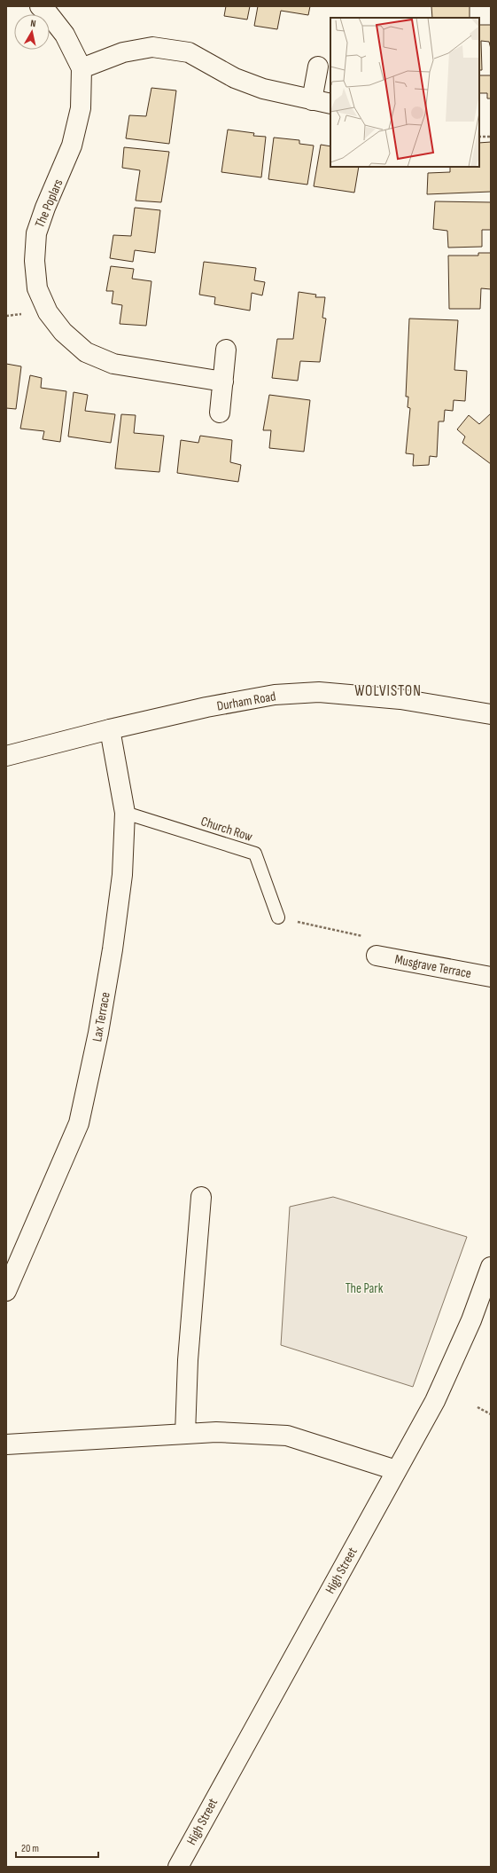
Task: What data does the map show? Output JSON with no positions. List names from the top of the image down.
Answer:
{
  "streets": {
    "street": [
      "The Poplars",
      "Durham Road",
      "Musgrave Terrace",
      "Lax Terrace",
      "High Street"
    ],
    "lane": ["Church Row"]
  },
  "crossings": [
    ["Durham Road", "Lax Terrace"],
    ["Church Row", "Lax Terrace"]
  ],
  "districts": ["WOLVISTON"],
  "parks": ["The Park"],
  "scale_bar": "20 m",
  "north": "top"
}
